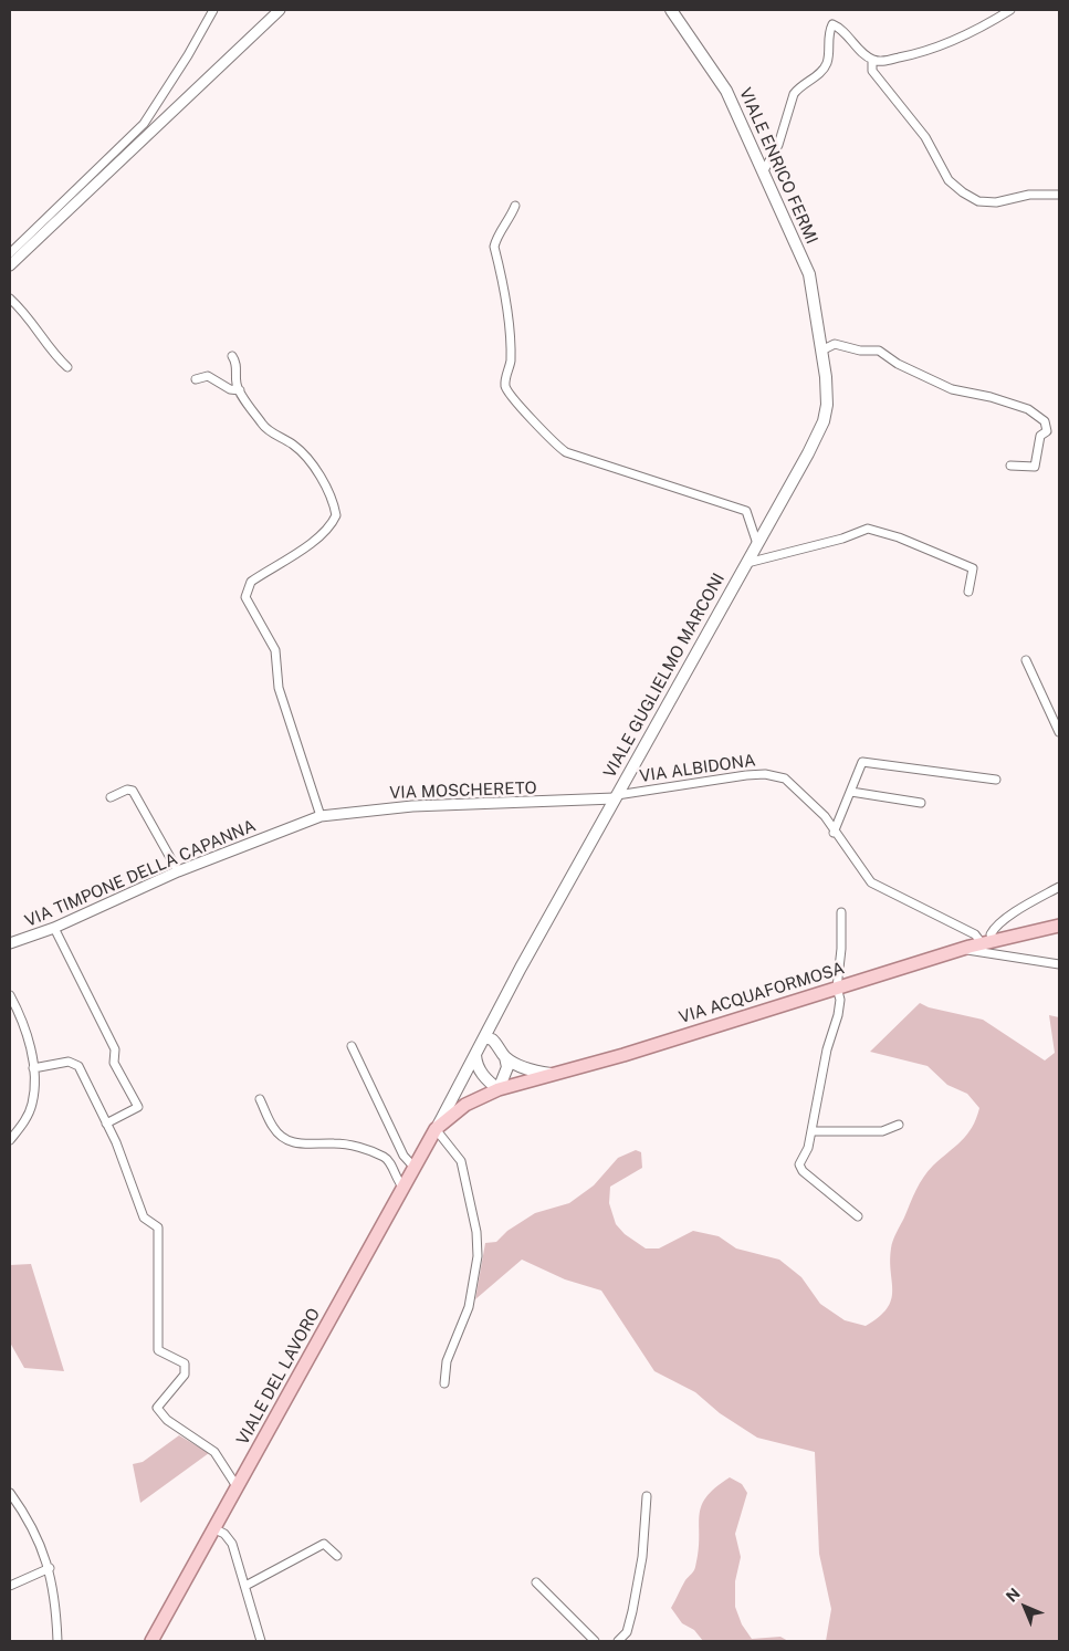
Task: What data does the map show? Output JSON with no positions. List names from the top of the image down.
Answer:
{
  "streets": {
    "main road": [
      "VIALE ENRICO FERMI",
      "VIALE GUGLIELMO MARCONI",
      "VIA ACQUAFORMOSA",
      "VIALE DEL LAVORO"
    ],
    "street": ["VIA ALBIDONA", "VIA MOSCHERETO", "VIA TIMPONE DELLA CAPANNA"]
  },
  "crossings": [
    ["VIALE ENRICO FERMI", "VIALE GUGLIELMO MARCONI"],
    ["VIALE GUGLIELMO MARCONI", "VIA ALBIDONA"],
    ["VIALE GUGLIELMO MARCONI", "VIA MOSCHERETO"],
    ["VIALE GUGLIELMO MARCONI", "VIA ACQUAFORMOSA"],
    ["VIALE GUGLIELMO MARCONI", "VIALE DEL LAVORO"],
    ["VIA ALBIDONA", "VIA MOSCHERETO"],
    ["VIA ALBIDONA", "VIA ACQUAFORMOSA"],
    ["VIA MOSCHERETO", "VIA TIMPONE DELLA CAPANNA"],
    ["VIA ACQUAFORMOSA", "VIALE DEL LAVORO"]
  ],
  "north": "top left"
}
